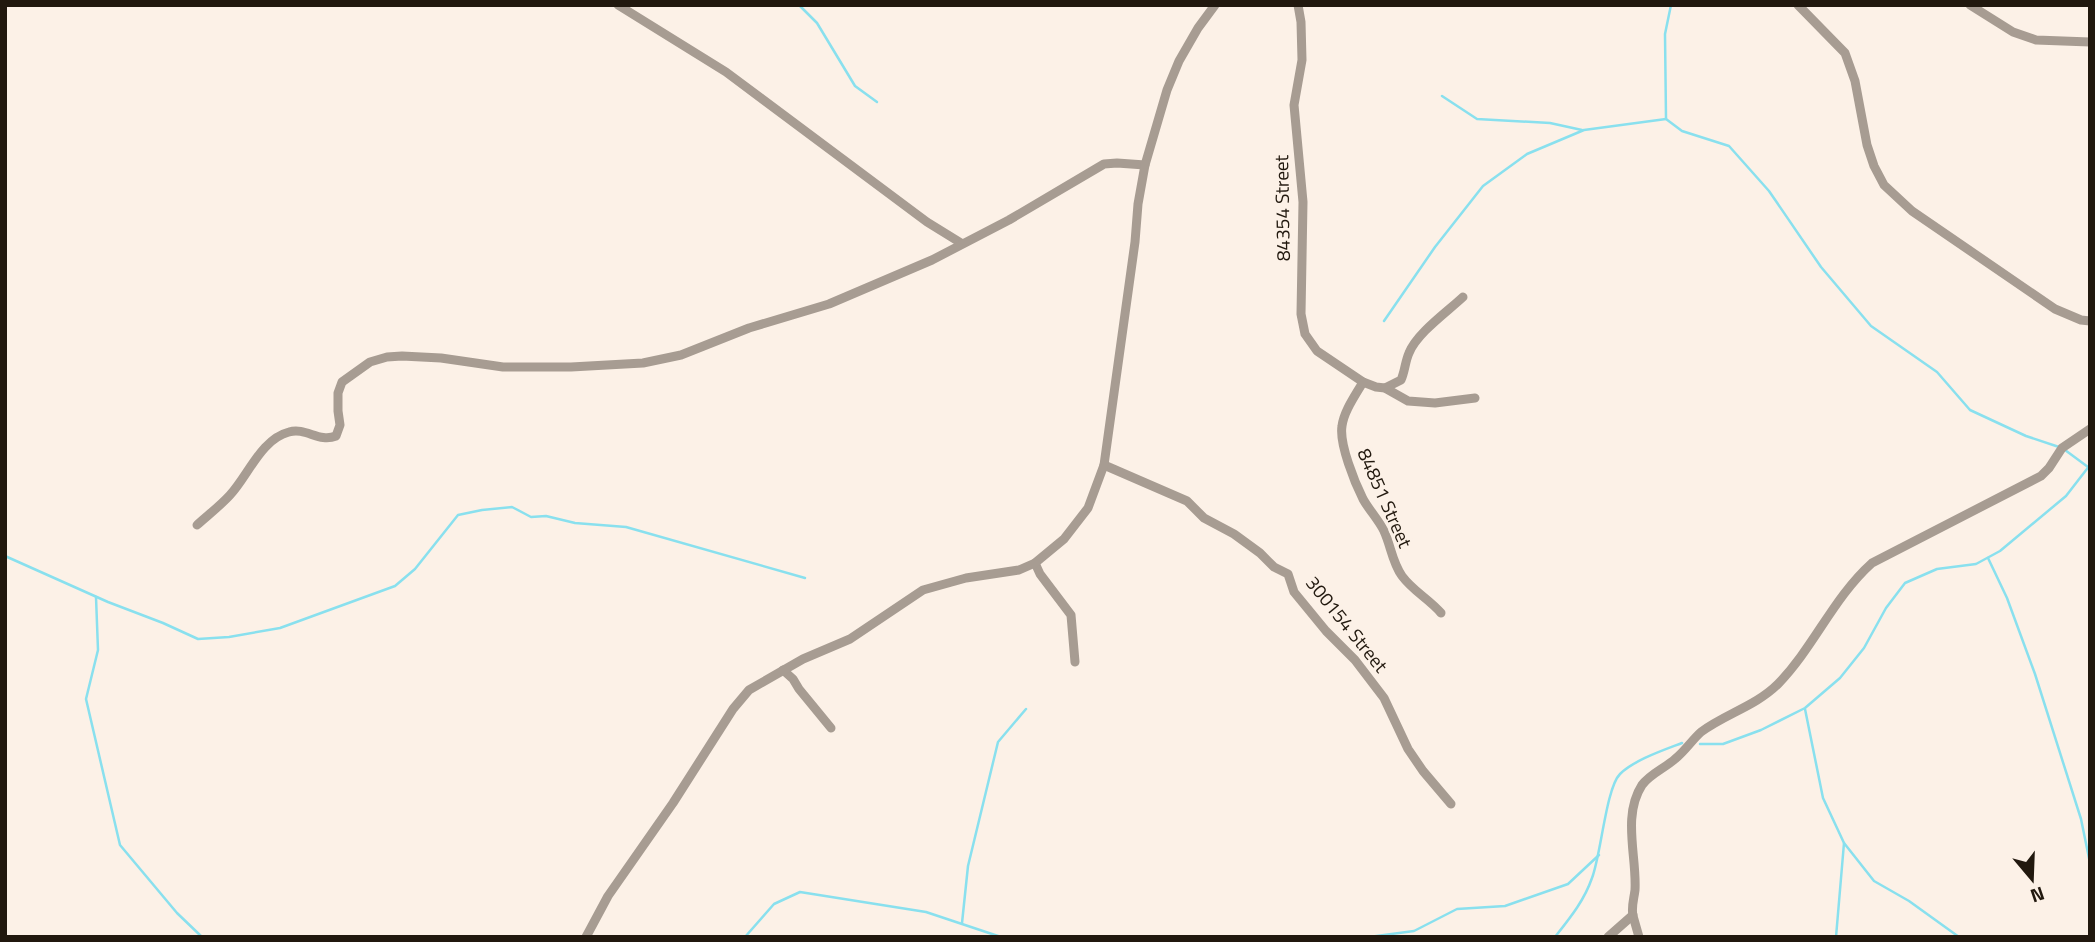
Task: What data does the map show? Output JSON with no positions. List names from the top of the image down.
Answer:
{
  "streets": {
    "street": ["84354 Street", "84851 Street", "300154 Street"]
  },
  "crossings": [
    ["84354 Street", "84851 Street"]
  ],
  "north": "bottom"
}
